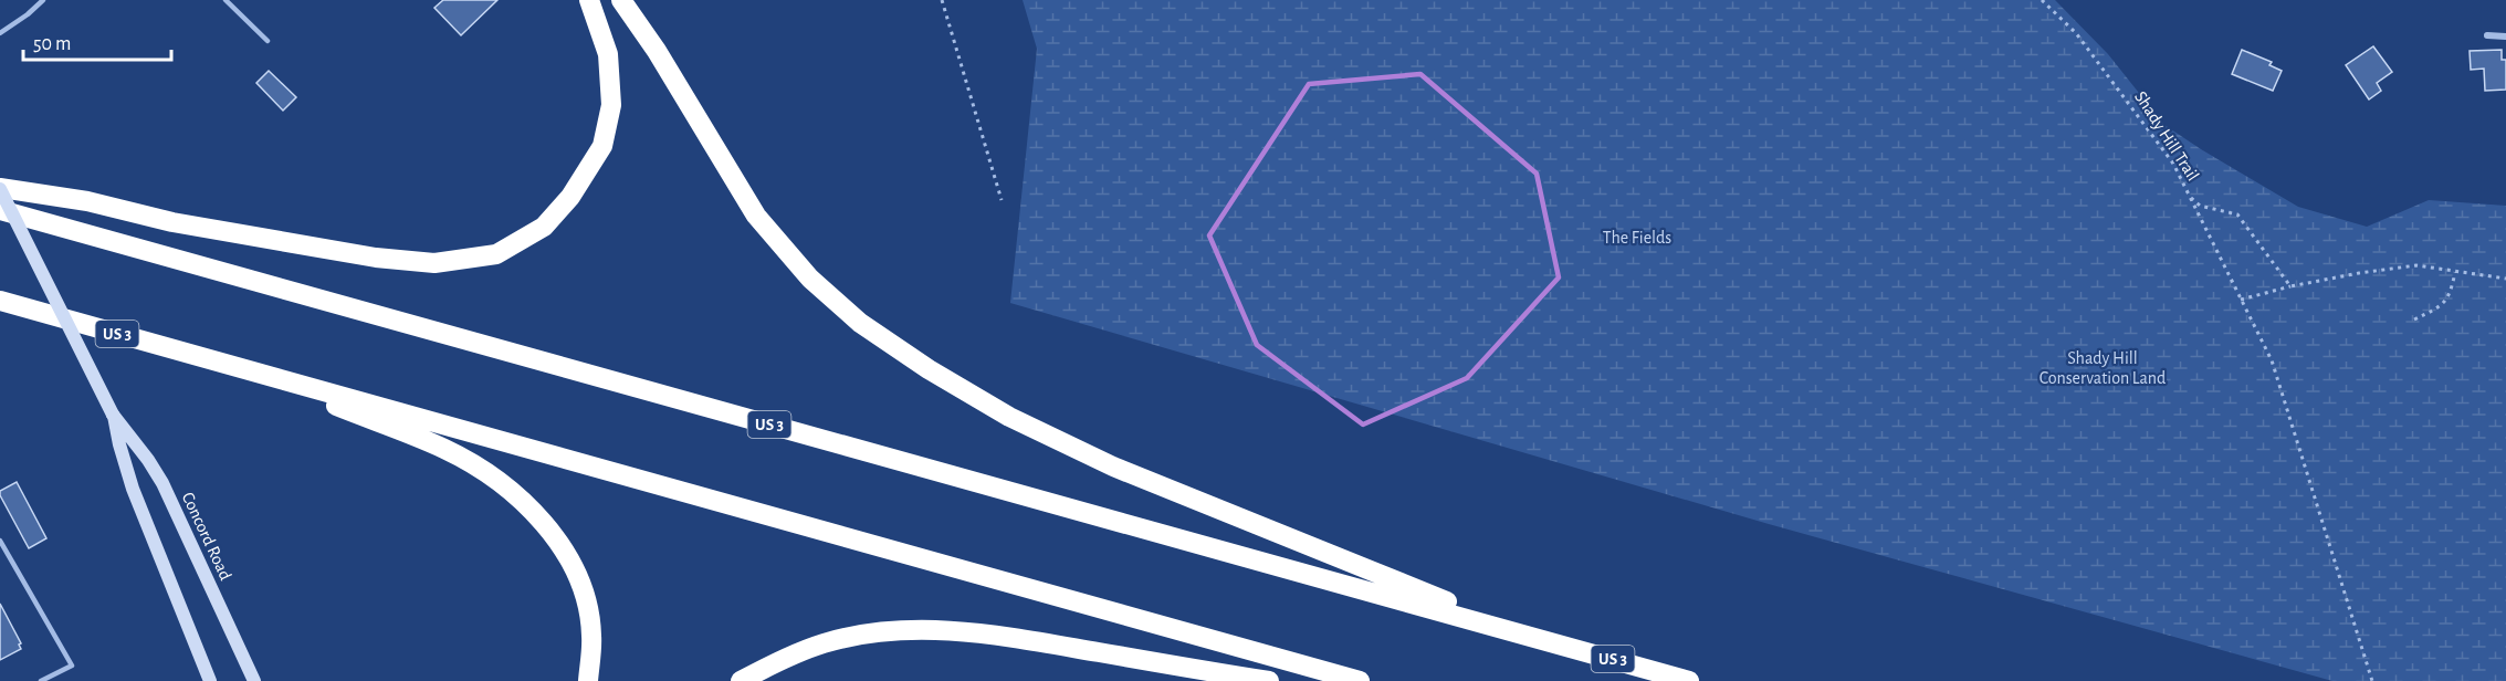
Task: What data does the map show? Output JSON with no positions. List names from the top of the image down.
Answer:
{
  "streets": {
    "highway": ["US 3"],
    "main road": ["Concord Road"],
    "path": ["Shady Hill Trail"]
  },
  "parks": ["The Fields", "Shady Hill Conservation Land"],
  "scale_bar": "50 m"
}
